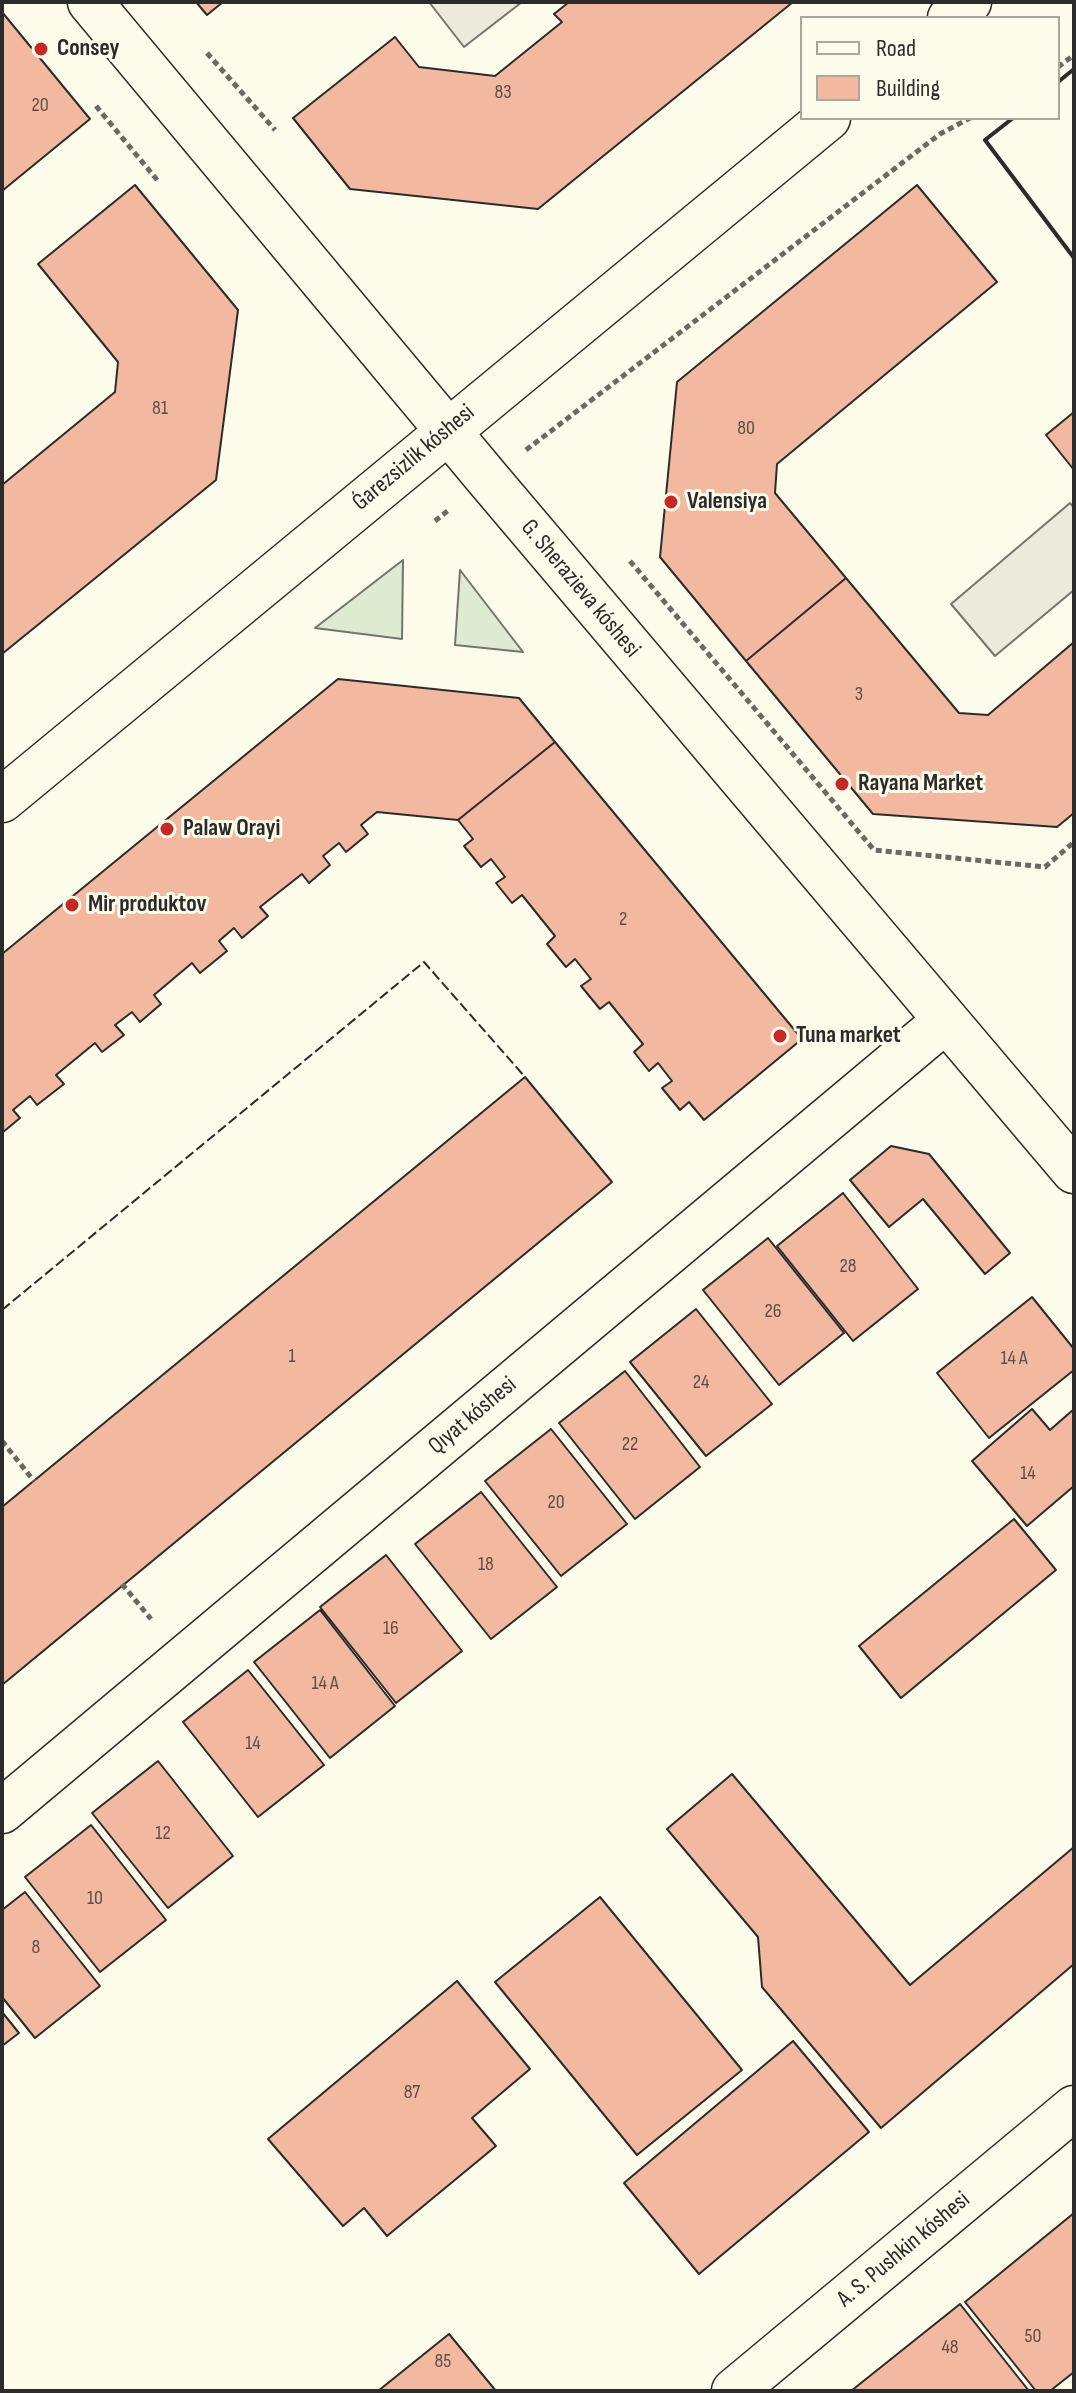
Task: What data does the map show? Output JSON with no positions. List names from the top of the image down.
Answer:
{
  "streets": {
    "street": [
      "Ǵarezsizlik kóshesi",
      "G. Sherazieva kóshesi",
      "Qıyat kóshesi",
      "A. S. Pushkin kóshesi"
    ]
  },
  "crossings": [
    ["Ǵarezsizlik kóshesi", "G. Sherazieva kóshesi"],
    ["G. Sherazieva kóshesi", "Qıyat kóshesi"]
  ],
  "places": [
    "Consey",
    "Valensiya",
    "Rayana Market",
    "Palaw Orayi",
    "Mir produktov",
    "Tuna market"
  ],
  "house_numbers": [
    "83",
    "20",
    "81",
    "80",
    "3",
    "2",
    "28",
    "26",
    "1",
    "14 А",
    "24",
    "22",
    "14",
    "20",
    "18",
    "16",
    "14 А",
    "14",
    "12",
    "10",
    "8",
    "87",
    "50",
    "48",
    "85"
  ],
  "legend": ["Road", "Building"]
}
